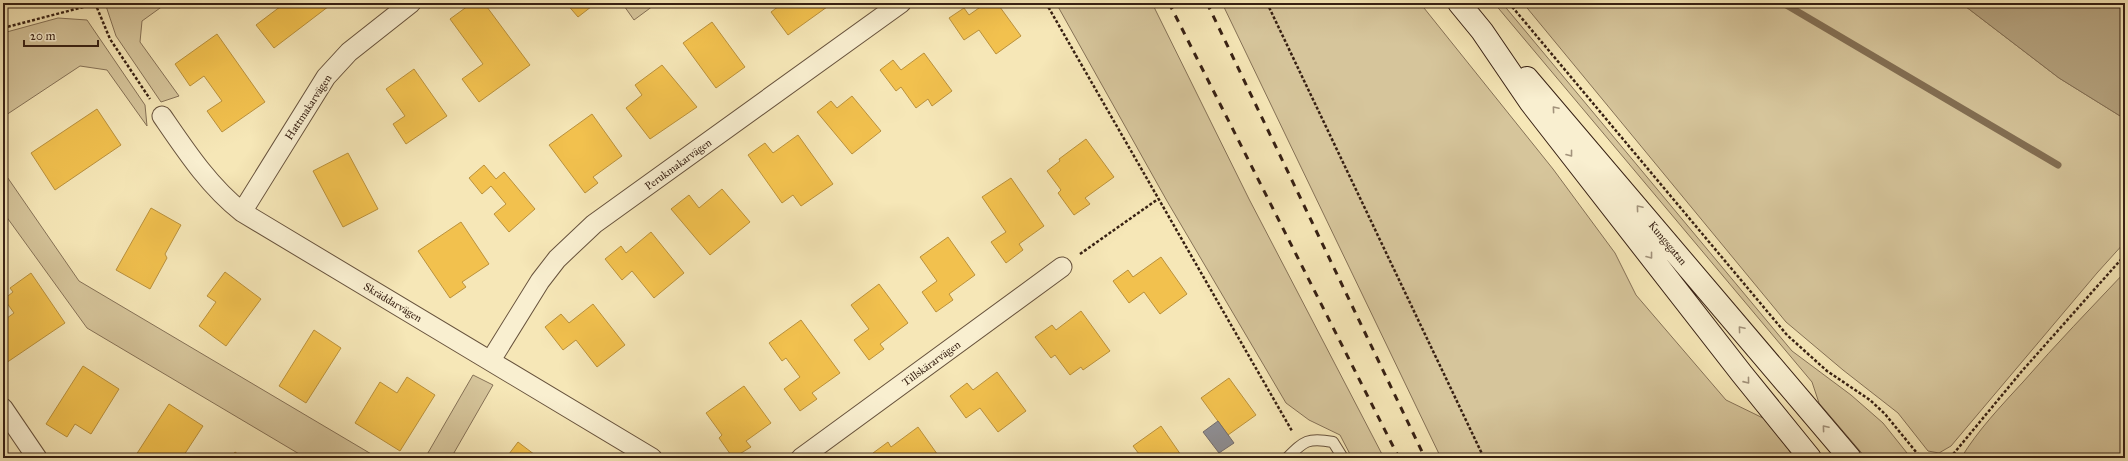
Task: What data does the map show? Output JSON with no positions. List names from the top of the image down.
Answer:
{
  "streets": {
    "main road": ["Kungsgatan"],
    "street": [
      "Hattmakarvägen",
      "Perukmakarvägen",
      "Skräddarvägen",
      "Tillskärarvägen"
    ]
  },
  "crossings": [
    ["Hattmakarvägen", "Skräddarvägen"],
    ["Perukmakarvägen", "Skräddarvägen"]
  ],
  "scale_bar": "20 m"
}
